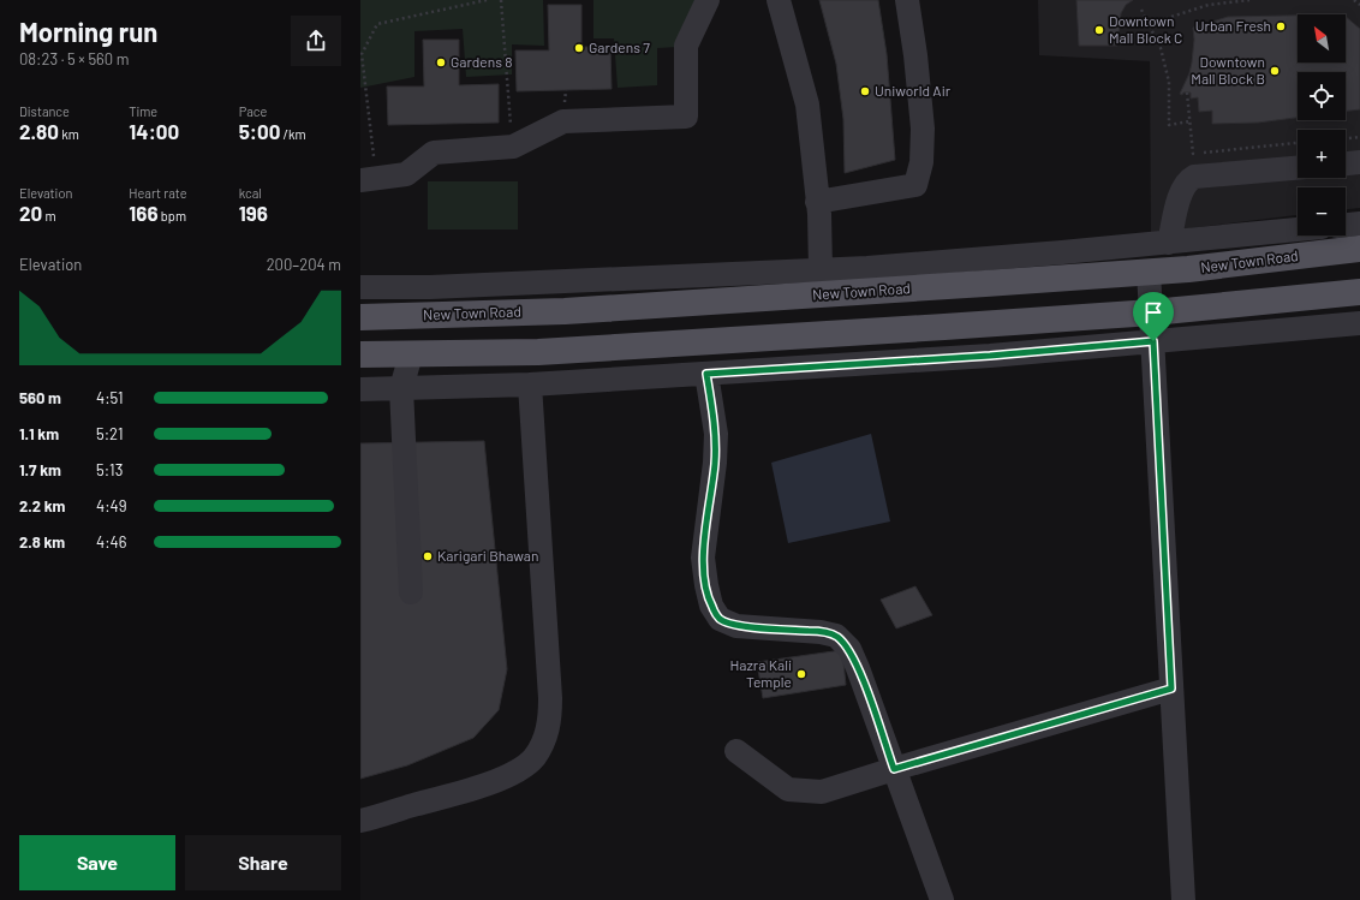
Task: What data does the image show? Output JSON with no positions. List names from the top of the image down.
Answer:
{
  "streets": {
    "main road": ["New Town Road"]
  },
  "places": [
    "Urban Fresh",
    "Downtown Mall Block C",
    "Gardens 7",
    "Gardens 8",
    "Downtown Mall Block B",
    "Uniworld Air",
    "Karigari Bhawan",
    "Hazra Kali Temple"
  ],
  "north": "top left",
  "page": {
    "heading": ["Morning run", "08:23 · 5 × 560 m"],
    "map_buttons": ["+", "−"],
    "stats": [
      ["Distance", "2.80 km"],
      ["Time", "14:00"],
      ["Pace", "5:00 /km"],
      ["Elevation", "20 m"],
      ["Heart rate", "166 bpm"],
      ["kcal", "196"]
    ],
    "chart": ["Elevation", "200–204 m"],
    "list": [
      {
        "name": "560 m",
        "note": "4:51"
      },
      {
        "name": "1.1 km",
        "note": "5:21"
      },
      {
        "name": "1.7 km",
        "note": "5:13"
      },
      {
        "name": "2.2 km",
        "note": "4:49"
      },
      {
        "name": "2.8 km",
        "note": "4:46"
      }
    ],
    "buttons": ["Save", "Share"]
  }
}
